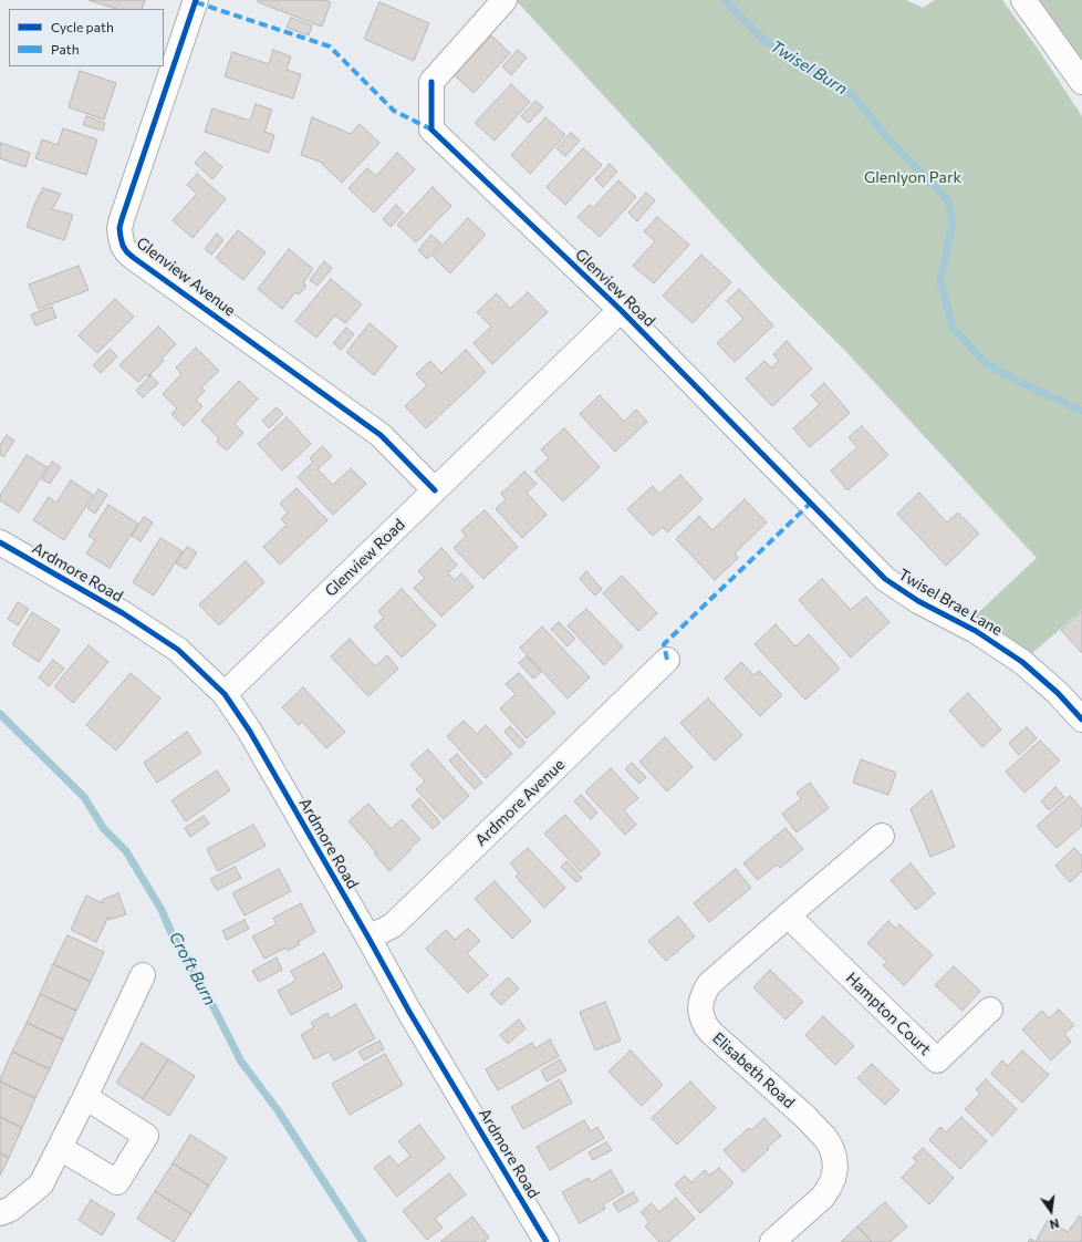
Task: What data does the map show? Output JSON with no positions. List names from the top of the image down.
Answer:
{
  "streets": {
    "street": [
      "Glenview Avenue",
      "Glenview Road",
      "Ardmore Road",
      "Twisel Brae Lane",
      "Ardmore Avenue",
      "Hampton Court",
      "Elisabeth Road"
    ]
  },
  "crossings": [
    ["Glenview Avenue", "Glenview Road"],
    ["Glenview Road", "Ardmore Road"],
    ["Glenview Road", "Twisel Brae Lane"],
    ["Ardmore Road", "Ardmore Avenue"],
    ["Hampton Court", "Elisabeth Road"]
  ],
  "water": ["Twisel Burn", "Croft Burn"],
  "parks": ["Glenlyon Park"],
  "legend": ["Cycle path", "Path"],
  "north": "bottom"
}
